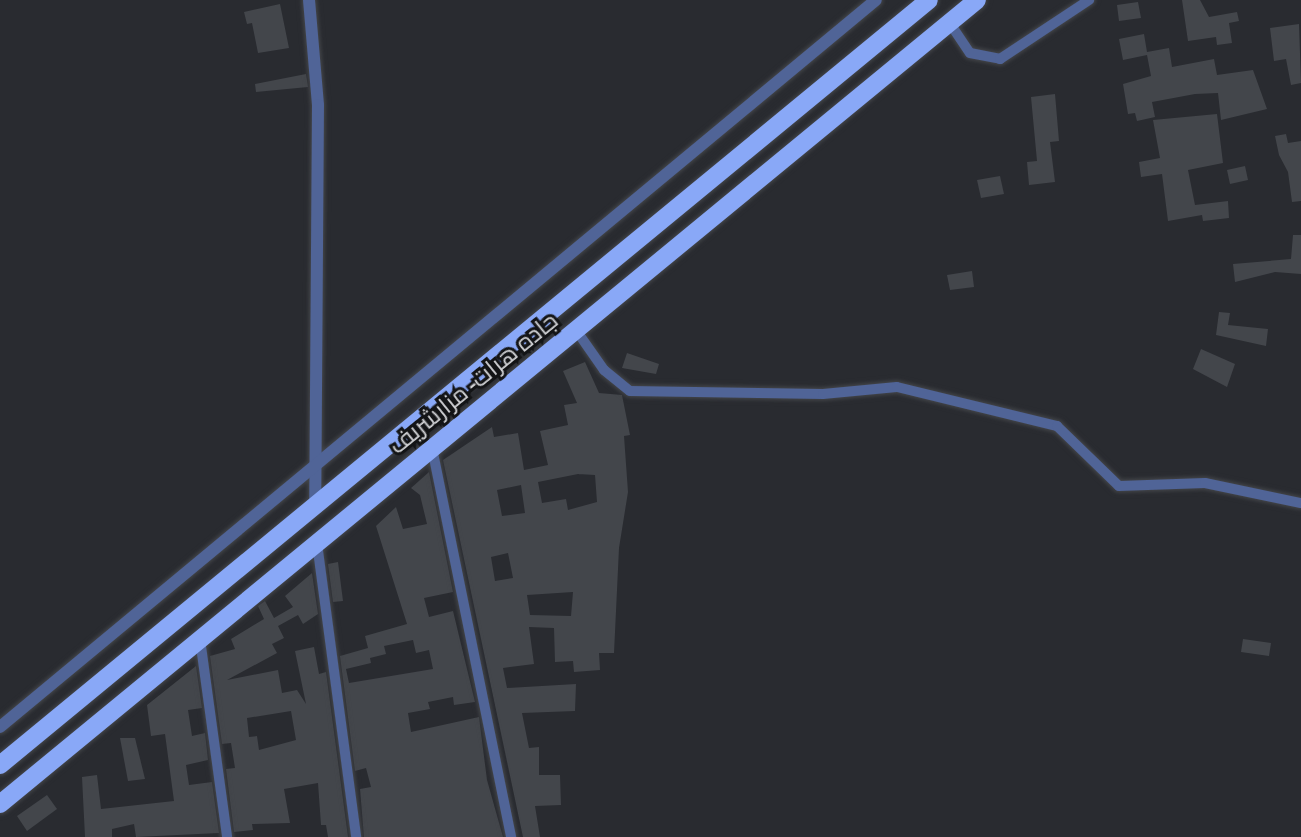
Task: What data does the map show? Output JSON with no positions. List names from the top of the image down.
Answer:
{
  "streets": {
    "highway": ["جاده هرات- مزارشریف"]
  }
}
